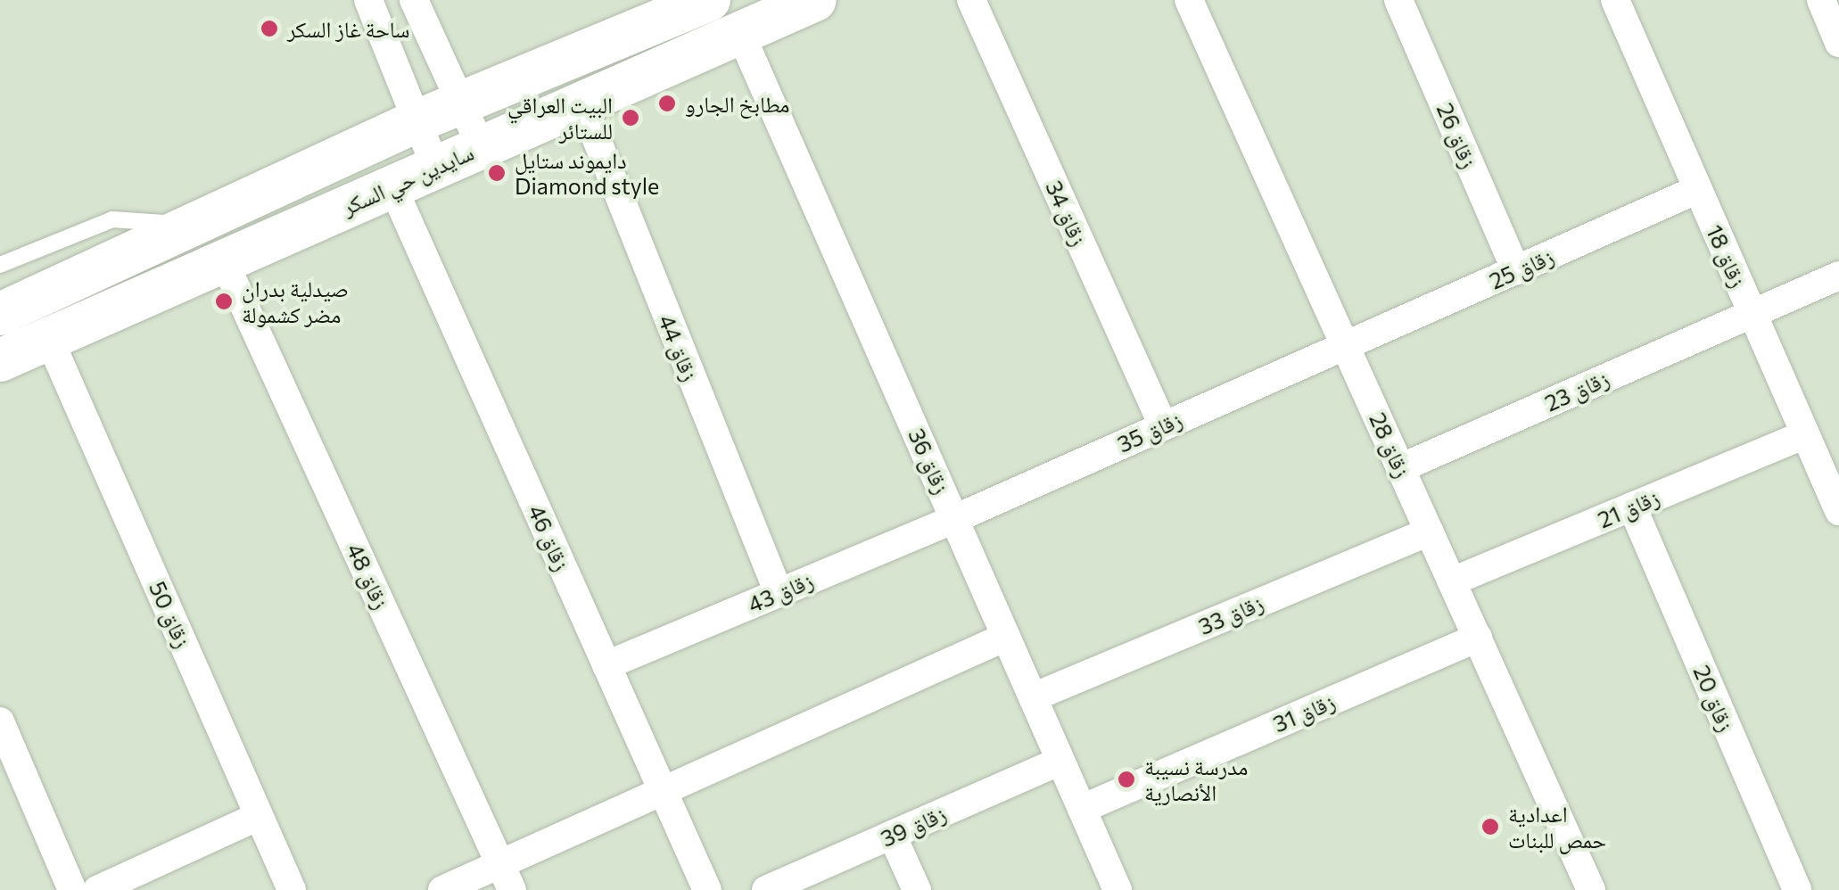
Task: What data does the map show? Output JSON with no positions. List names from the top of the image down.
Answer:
{
  "streets": {
    "street": [
      "زقاق 26",
      "سايدين حي السكر",
      "زقاق 34",
      "زقاق 18",
      "زقاق 25",
      "زقاق 44",
      "زقاق 23",
      "زقاق 35",
      "زقاق 28",
      "زقاق 36",
      "زقاق 21",
      "زقاق 46",
      "زقاق 48",
      "زقاق 43",
      "زقاق 50",
      "زقاق 33",
      "زقاق 20",
      "زقاق 31",
      "زقاق 39"
    ]
  },
  "crossings": [
    ["زقاق 26", "زقاق 25"],
    ["سايدين حي السكر", "زقاق 44"],
    ["سايدين حي السكر", "زقاق 36"],
    ["سايدين حي السكر", "زقاق 46"],
    ["سايدين حي السكر", "زقاق 48"],
    ["سايدين حي السكر", "زقاق 50"],
    ["زقاق 34", "زقاق 35"],
    ["زقاق 18", "زقاق 25"],
    ["زقاق 18", "زقاق 23"],
    ["زقاق 18", "زقاق 21"],
    ["زقاق 25", "زقاق 35"],
    ["زقاق 25", "زقاق 28"],
    ["زقاق 44", "زقاق 43"],
    ["زقاق 23", "زقاق 28"],
    ["زقاق 35", "زقاق 28"],
    ["زقاق 35", "زقاق 36"],
    ["زقاق 35", "زقاق 43"],
    ["زقاق 28", "زقاق 21"],
    ["زقاق 28", "زقاق 33"],
    ["زقاق 28", "زقاق 31"],
    ["زقاق 36", "زقاق 43"],
    ["زقاق 36", "زقاق 33"],
    ["زقاق 36", "زقاق 31"],
    ["زقاق 36", "زقاق 39"],
    ["زقاق 21", "زقاق 20"],
    ["زقاق 46", "زقاق 43"]
  ],
  "places": [
    "ساحة غاز السكر",
    "مطابخ الجارو",
    "البيت العراقي للستائر",
    "دايموند ستايل Diamond style",
    "صيدلية بدران مضر كشمولة",
    "مدرسة نسيبة الأنصارية",
    "اعدادية حمص للبنات"
  ]
}
